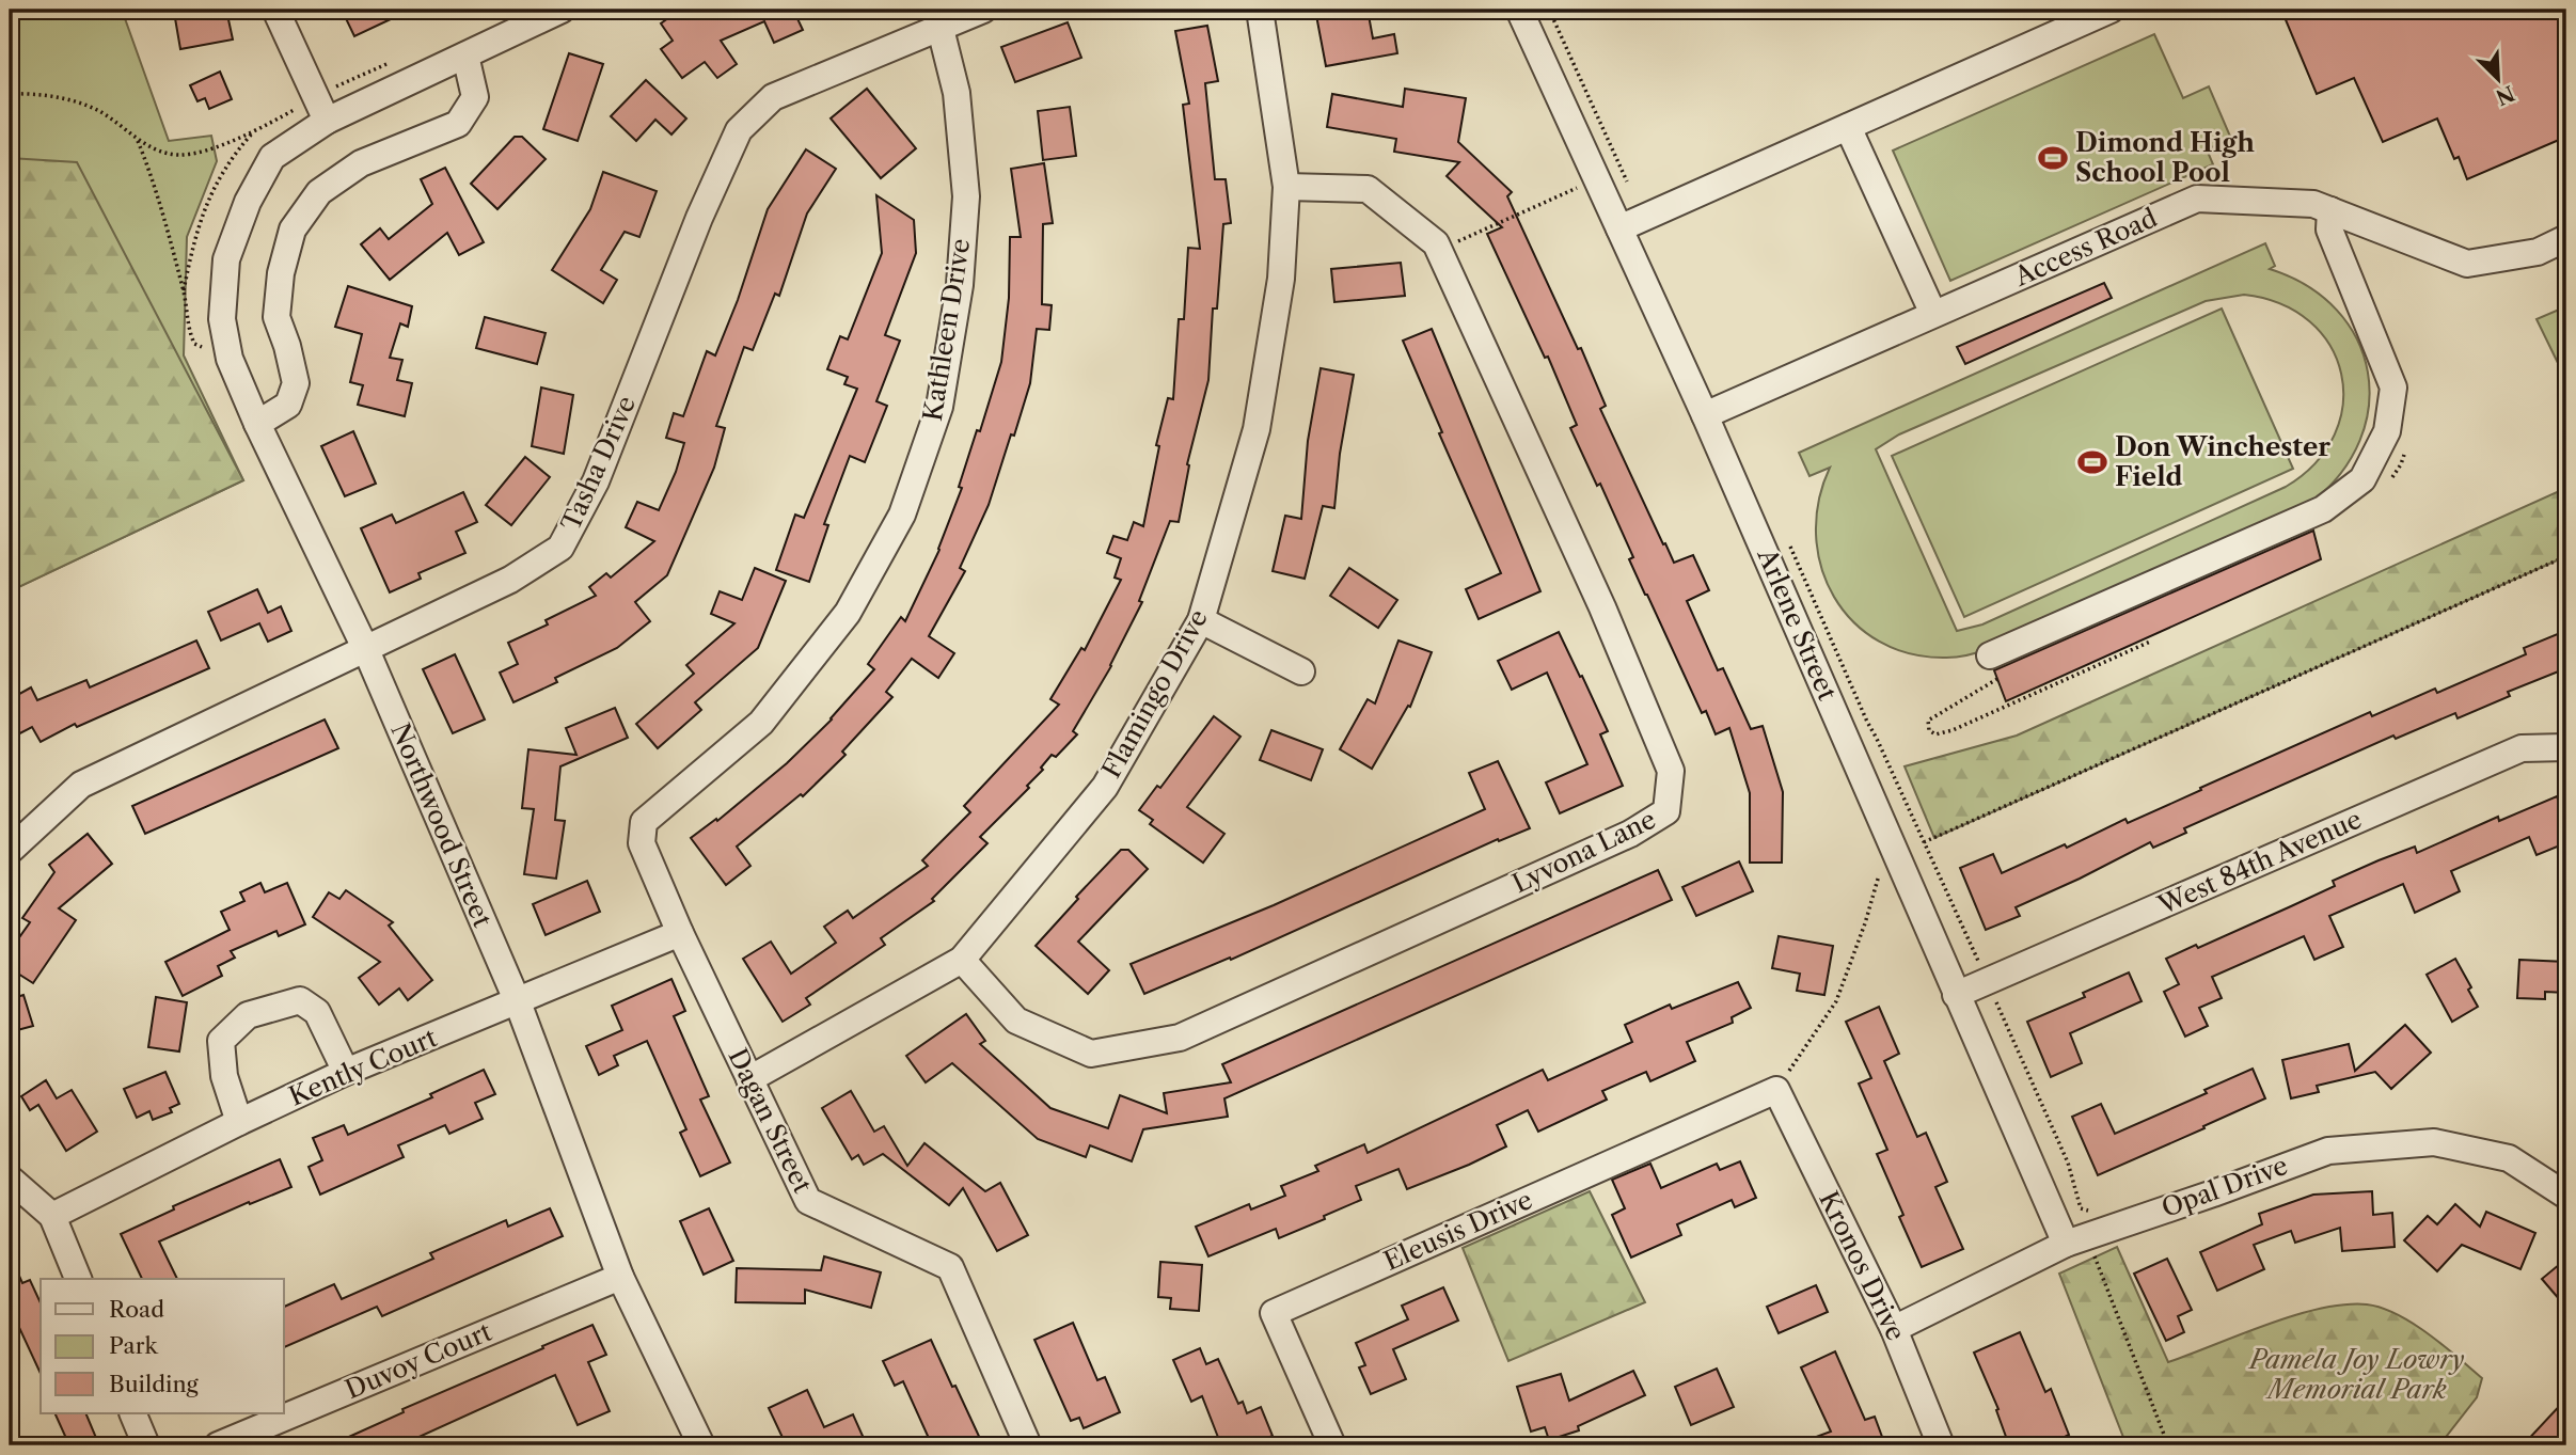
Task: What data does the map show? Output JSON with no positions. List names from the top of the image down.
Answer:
{
  "streets": {
    "street": [
      "Access Road",
      "Kathleen Drive",
      "Tasha Drive",
      "Arlene Street",
      "Flamingo Drive",
      "Northwood Street",
      "Lyvona Lane",
      "West 84th Avenue",
      "Kently Court",
      "Dagan Street",
      "Opal Drive",
      "Eleusis Drive",
      "Kronos Drive",
      "Duvoy Court"
    ]
  },
  "crossings": [
    ["Access Road", "Arlene Street"],
    ["Kathleen Drive", "Tasha Drive"],
    ["Kathleen Drive", "Dagan Street"],
    ["Tasha Drive", "Northwood Street"],
    ["Arlene Street", "West 84th Avenue"],
    ["Arlene Street", "Opal Drive"],
    ["Flamingo Drive", "Lyvona Lane"],
    ["Flamingo Drive", "Dagan Street"],
    ["Northwood Street", "Kently Court"],
    ["Northwood Street", "Duvoy Court"],
    ["Kently Court", "Dagan Street"],
    ["Opal Drive", "Kronos Drive"],
    ["Eleusis Drive", "Kronos Drive"]
  ],
  "parks": ["Pamela Joy Lowry Memorial Park"],
  "places": {
    "sports": ["Dimond High School Pool", "Don Winchester Field"]
  },
  "legend": ["Road", "Park", "Building"],
  "north": "bottom right"
}
